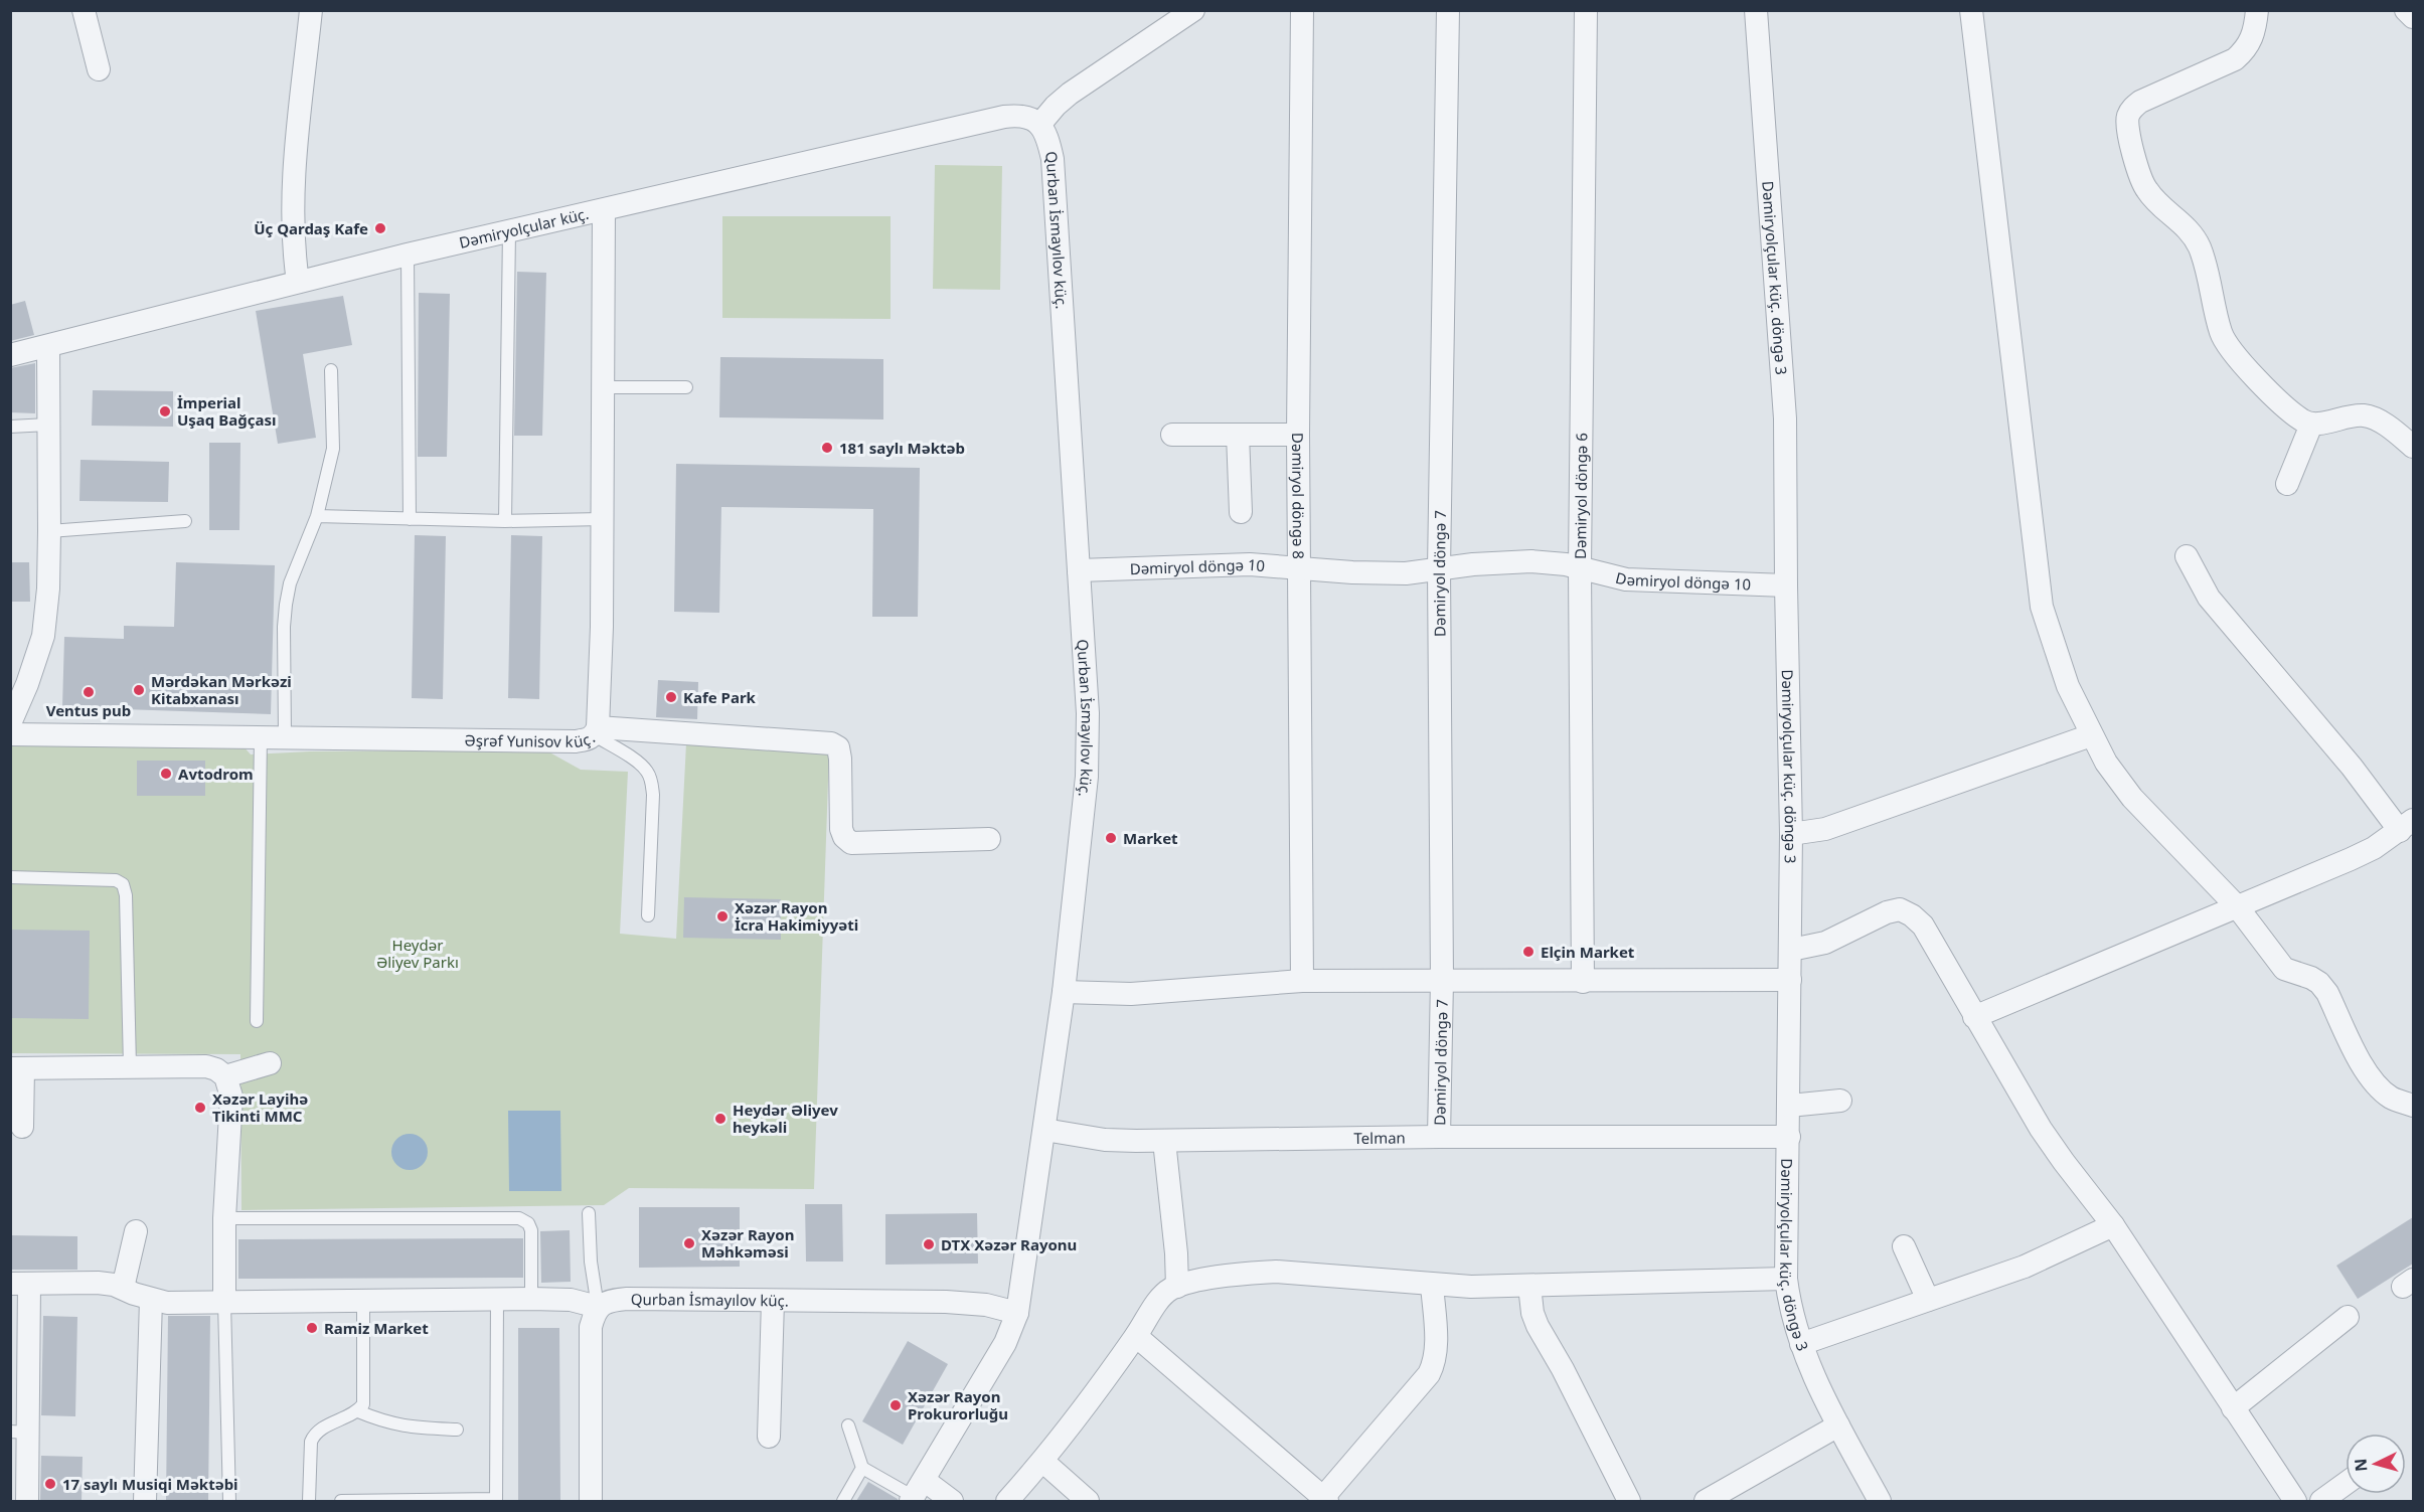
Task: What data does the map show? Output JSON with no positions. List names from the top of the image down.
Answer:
{
  "streets": {
    "street": [
      "Dəmiryolçular küç.",
      "Qurban İsmayılov küç.",
      "Dəmiryolçular küç. döngə 3",
      "Dəmiryol döngə 8",
      "Dəmiryol döngə 6",
      "Dəmiryol döngə 10",
      "Dəmiryol döngə 7",
      "Əşrəf Yunisov küç.",
      "Telman"
    ]
  },
  "crossings": [
    ["Dəmiryolçular küç.", "Qurban İsmayılov küç."],
    ["Dəmiryolçular küç.", "Əşrəf Yunisov küç."],
    ["Qurban İsmayılov küç.", "Dəmiryol döngə 10"],
    ["Qurban İsmayılov küç.", "Telman"],
    ["Dəmiryolçular küç. döngə 3", "Dəmiryol döngə 10"],
    ["Dəmiryolçular küç. döngə 3", "Telman"],
    ["Dəmiryol döngə 8", "Dəmiryol döngə 10"],
    ["Dəmiryol döngə 6", "Dəmiryol döngə 10"],
    ["Dəmiryol döngə 10", "Dəmiryol döngə 7"],
    ["Dəmiryol döngə 7", "Telman"]
  ],
  "parks": ["Heydər Əliyev Parkı"],
  "places": [
    "Üç Qardaş Kafe",
    "İmperial Uşaq Bağçası",
    "181 saylı Məktəb",
    "Mərdəkan Mərkəzi Kitabxanası",
    "Ventus pub",
    "Kafe Park",
    "Avtodrom",
    "Market",
    "Xəzər Rayon İcra Hakimiyyəti",
    "Elçin Market",
    "Xəzər Layihə Tikinti MMC",
    "Heydər Əliyev heykəli",
    "Xəzər Rayon Məhkəməsi",
    "DTX Xəzər Rayonu",
    "Ramiz Market",
    "Xəzər Rayon Prokurorluğu",
    "17 saylı Musiqi Məktəbi"
  ],
  "north": "left"
}
